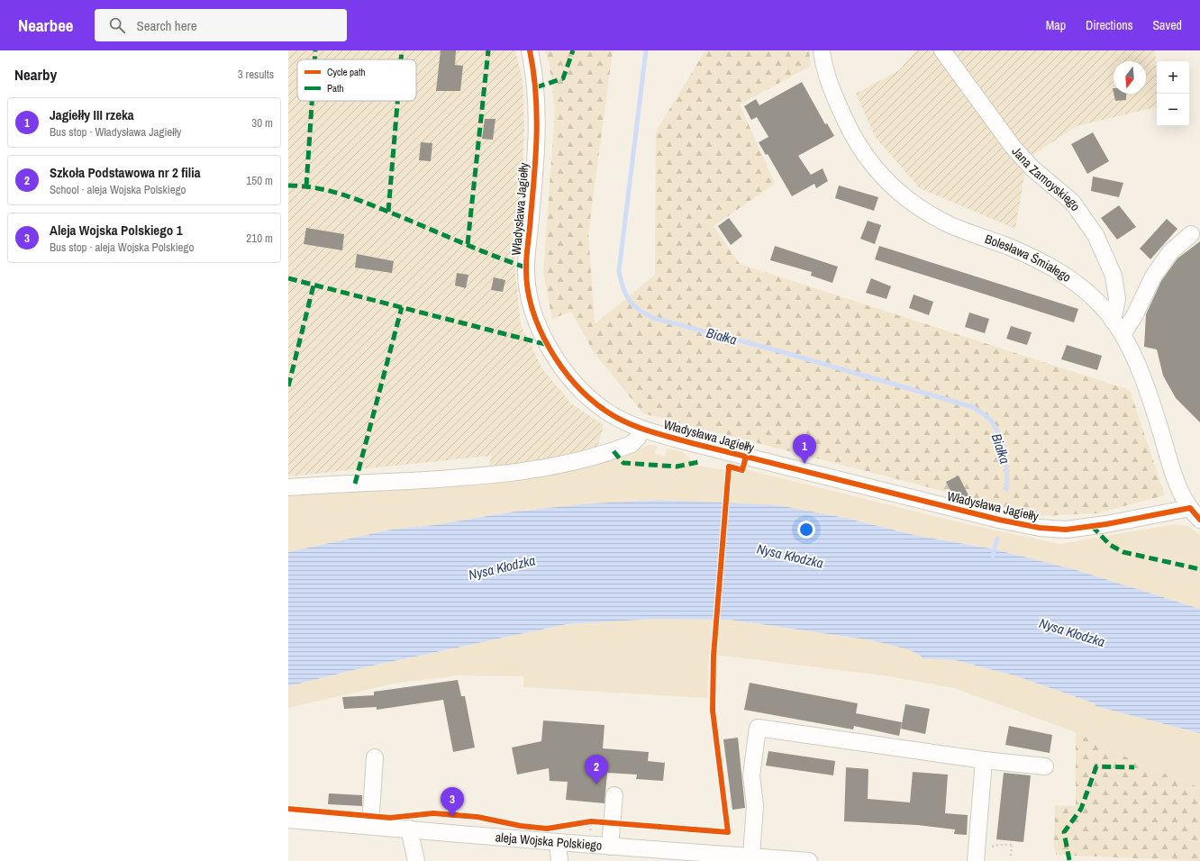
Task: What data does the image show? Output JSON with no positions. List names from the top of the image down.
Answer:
{
  "streets": {
    "street": [
      "Jana Zamoyskiego",
      "Władysława Jagiełły",
      "Bolesława Śmiałego",
      "aleja Wojska Polskiego"
    ]
  },
  "crossings": [
    ["Jana Zamoyskiego", "Bolesława Śmiałego"],
    ["Władysława Jagiełły", "Bolesława Śmiałego"]
  ],
  "water": ["Białka", "Nysa Kłodzka"],
  "legend": ["Cycle path", "Path"],
  "north": "bottom",
  "page": {
    "header": "Nearbee",
    "search": "Search here",
    "nav": ["Map", "Directions", "Saved"],
    "heading": ["Nearby", "3 results"],
    "map_buttons": ["+", "−"],
    "list": [
      {
        "mark": "1",
        "name": "Jagiełły III rzeka",
        "note": "Bus stop · Władysława Jagiełły",
        "value": "30 m"
      },
      {
        "mark": "2",
        "name": "Szkoła Podstawowa nr 2 filia",
        "note": "School · aleja Wojska Polskiego",
        "value": "150 m"
      },
      {
        "mark": "3",
        "name": "Aleja Wojska Polskiego 1",
        "note": "Bus stop · aleja Wojska Polskiego",
        "value": "210 m"
      }
    ],
    "pins": ["1", "2", "3"]
  }
}
